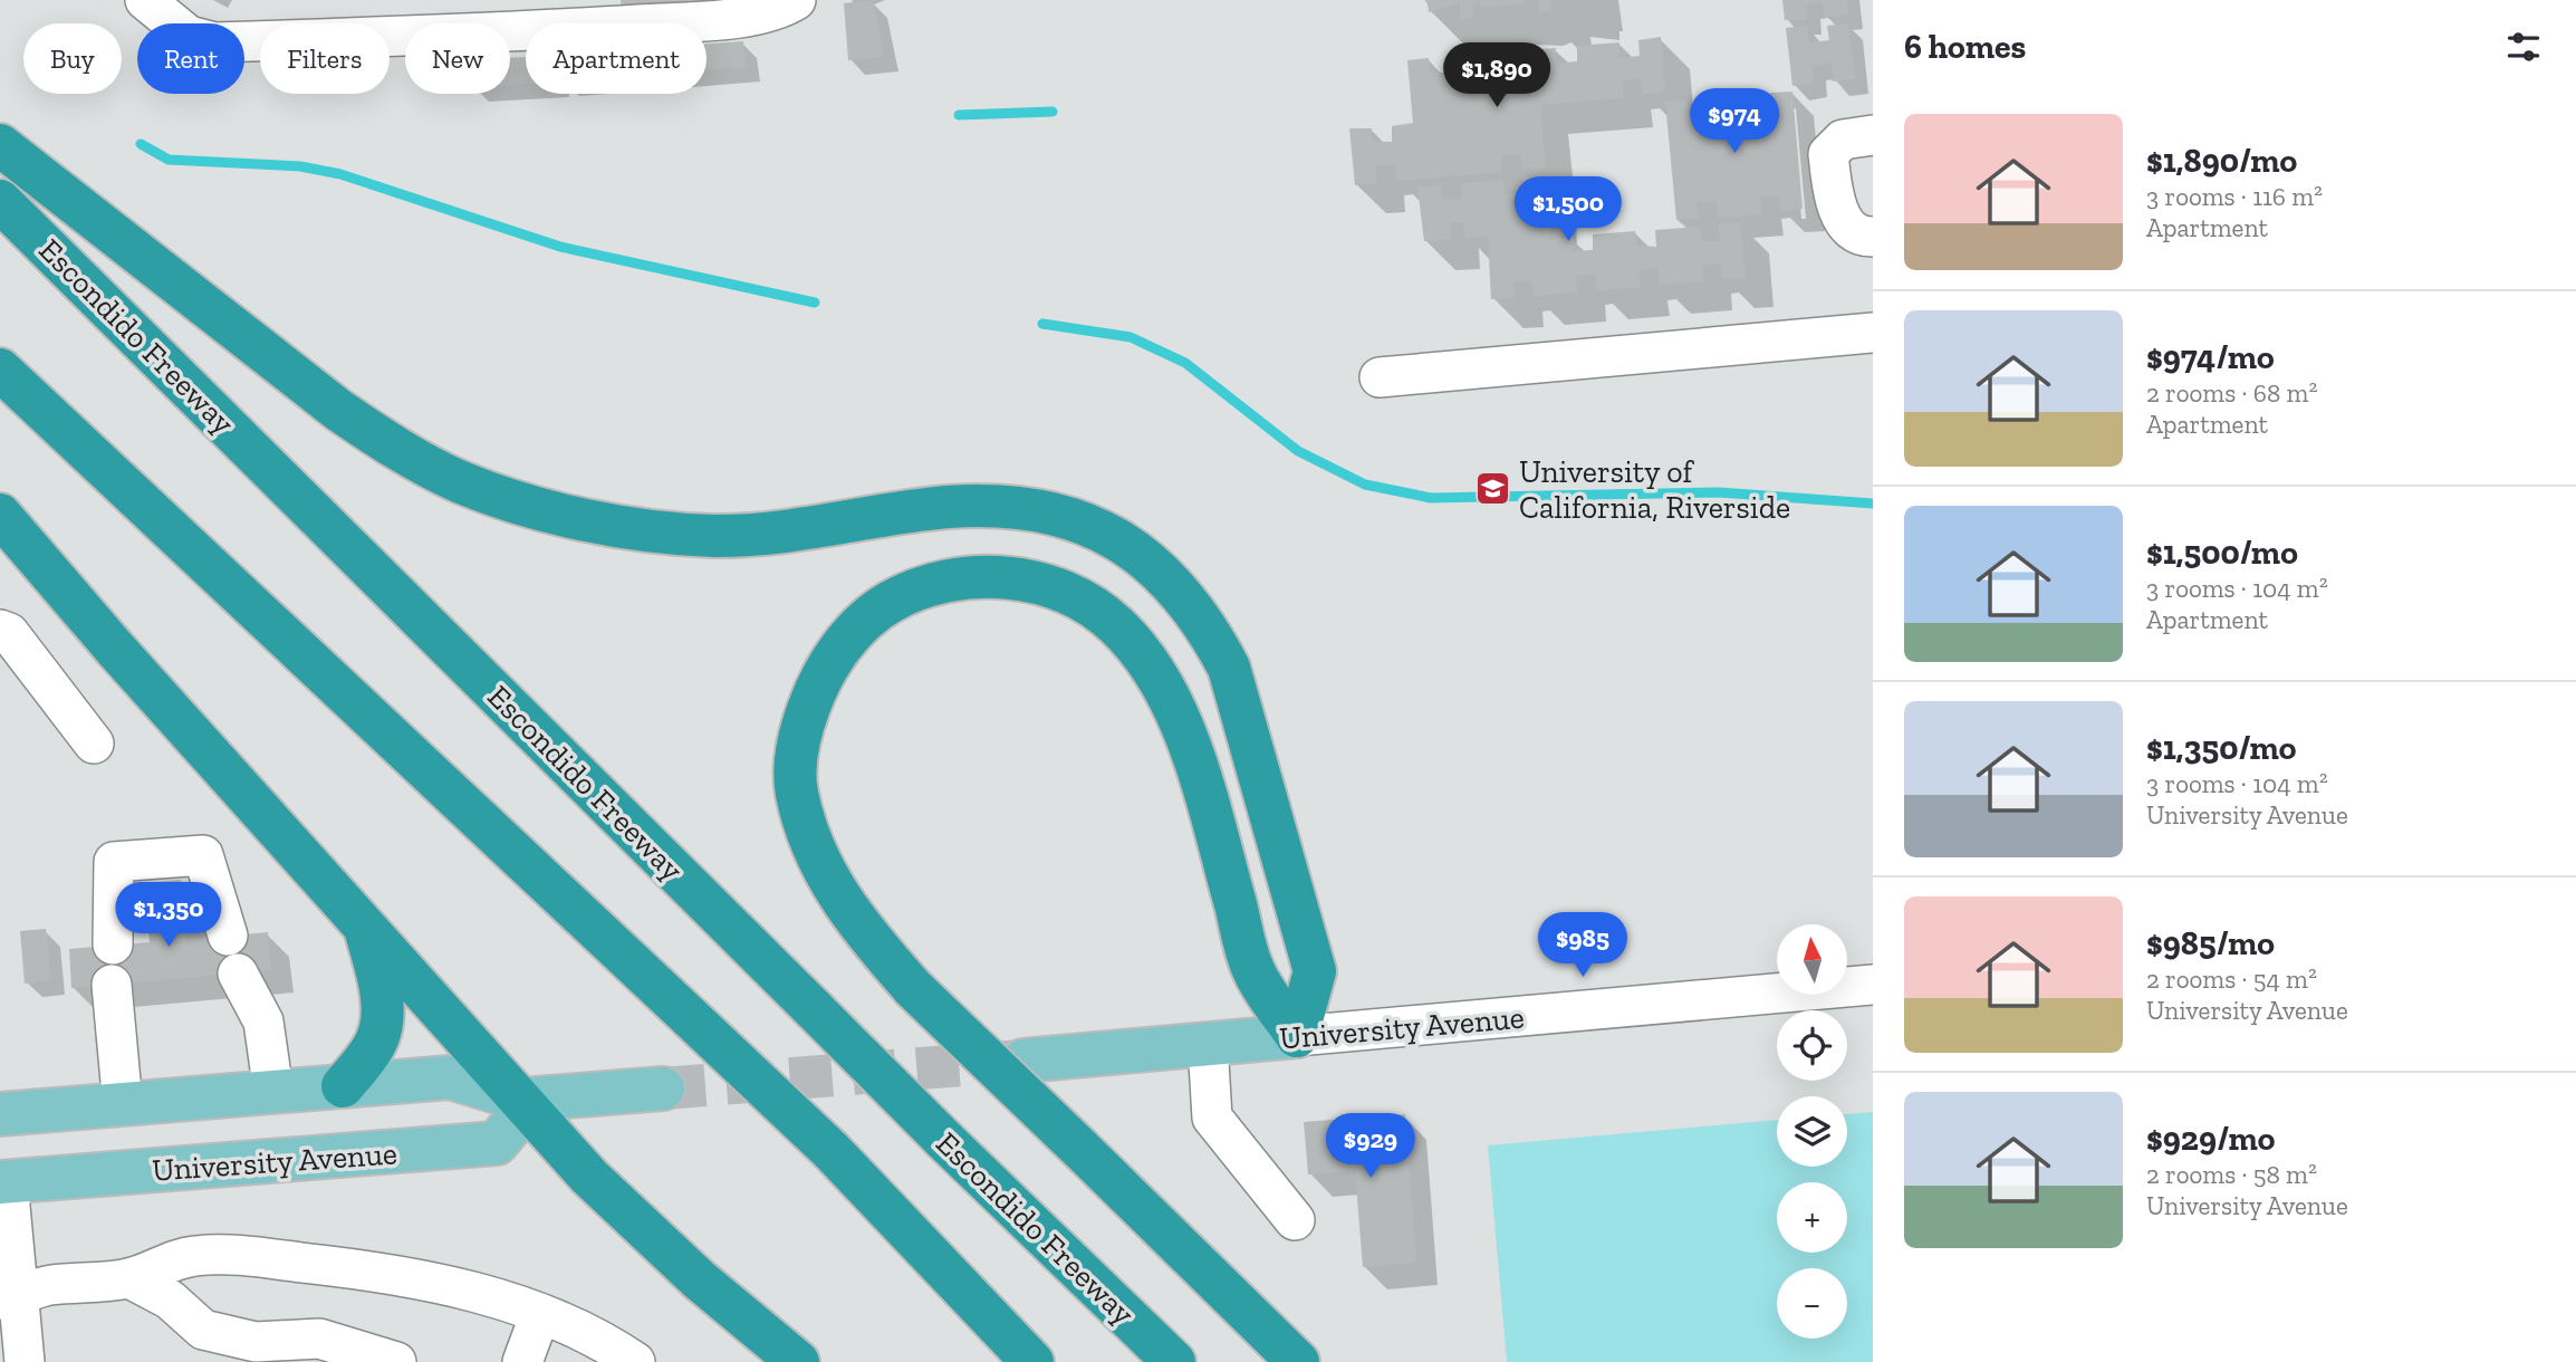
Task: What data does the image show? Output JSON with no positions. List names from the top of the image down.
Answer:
{
  "streets": {
    "highway": ["Escondido Freeway"],
    "main road": ["University Avenue"]
  },
  "places": {
    "school or university": ["University of California, Riverside"]
  },
  "north": "top",
  "page": {
    "heading": "6 homes",
    "chip": [
      "Buy",
      "Rent",
      "Filters",
      "New",
      "Apartment"
    ],
    "price": [
      "$1,890",
      "$974",
      "$1,500",
      "$1,350",
      "$985",
      "$929"
    ],
    "list": [
      {
        "name": "$1,890/mo",
        "note": "3 rooms · 116 m² · Apartment"
      },
      {
        "name": "$974/mo",
        "note": "2 rooms · 68 m² · Apartment"
      },
      {
        "name": "$1,500/mo",
        "note": "3 rooms · 104 m² · Apartment"
      },
      {
        "name": "$1,350/mo",
        "note": "3 rooms · 104 m² · University Avenue"
      },
      {
        "name": "$985/mo",
        "note": "2 rooms · 54 m² · University Avenue"
      },
      {
        "name": "$929/mo",
        "note": "2 rooms · 58 m² · University Avenue"
      }
    ],
    "map_buttons": ["+", "−"]
  }
}
